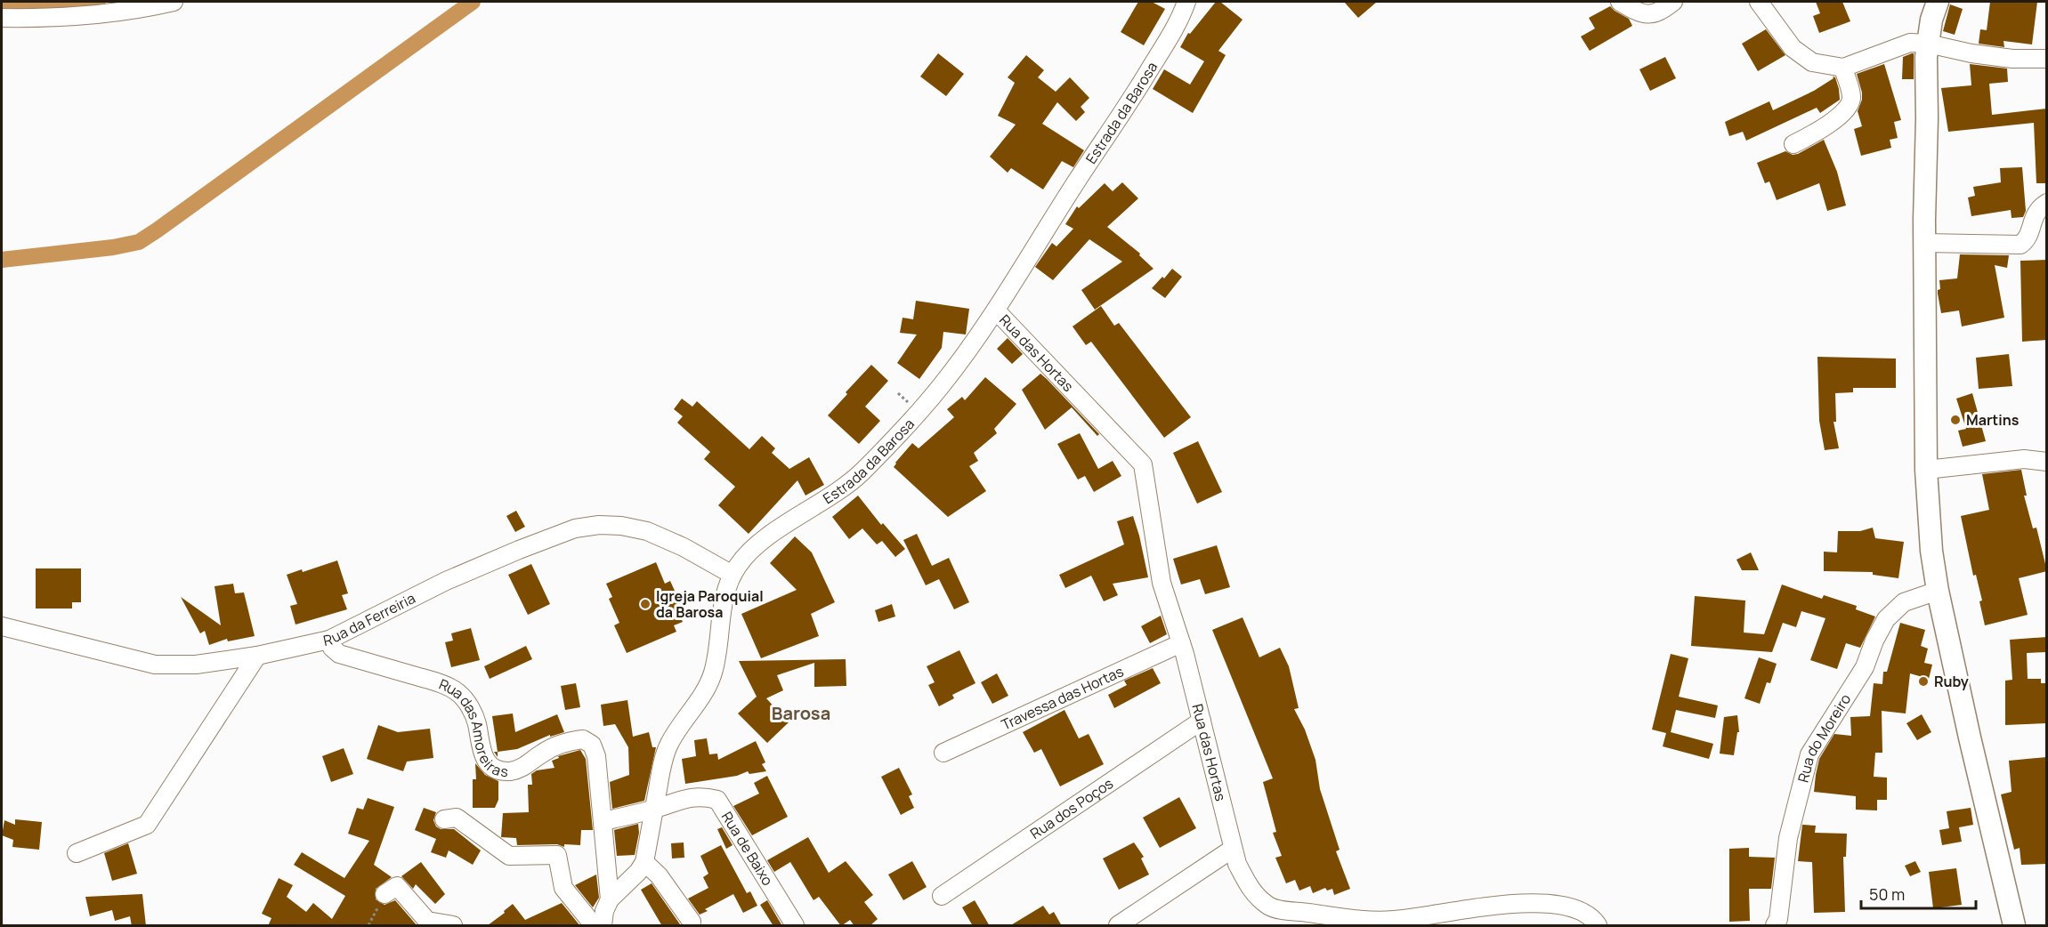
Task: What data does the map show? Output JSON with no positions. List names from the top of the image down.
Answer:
{
  "streets": {
    "street": [
      "Estrada da Barosa",
      "Rua das Hortas",
      "Rua da Ferreiria",
      "Travessa das Hortas",
      "Rua das Amoreiras",
      "Rua do Moreiro",
      "Rua dos Poços",
      "Rua de Baixo"
    ]
  },
  "crossings": [
    ["Estrada da Barosa", "Rua das Hortas"],
    ["Estrada da Barosa", "Rua da Ferreiria"],
    ["Estrada da Barosa", "Rua das Amoreiras"],
    ["Estrada da Barosa", "Rua de Baixo"],
    ["Rua das Hortas", "Travessa das Hortas"],
    ["Rua das Hortas", "Rua dos Poços"],
    ["Rua da Ferreiria", "Rua das Amoreiras"]
  ],
  "districts": ["Barosa"],
  "places": ["Martins", "Igreja Paroquial da Barosa", "Ruby"],
  "scale_bar": "50 m"
}
